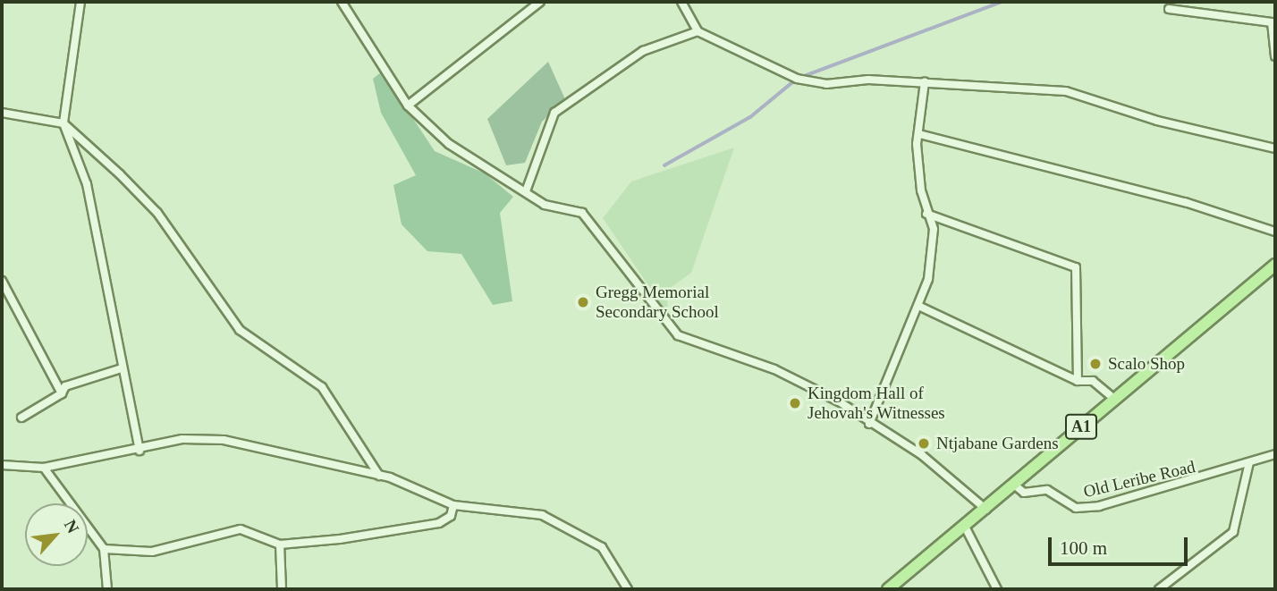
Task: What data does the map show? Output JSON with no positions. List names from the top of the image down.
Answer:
{
  "streets": {
    "main road": ["A1"],
    "street": ["Old Leribe Road"]
  },
  "crossings": [
    ["A1", "Old Leribe Road"]
  ],
  "places": [
    "Gregg Memorial Secondary School",
    "Scalo Shop",
    "Kingdom Hall of Jehovah's Witnesses",
    "Ntjabane Gardens"
  ],
  "scale_bar": "100 m",
  "north": "top right"
}
